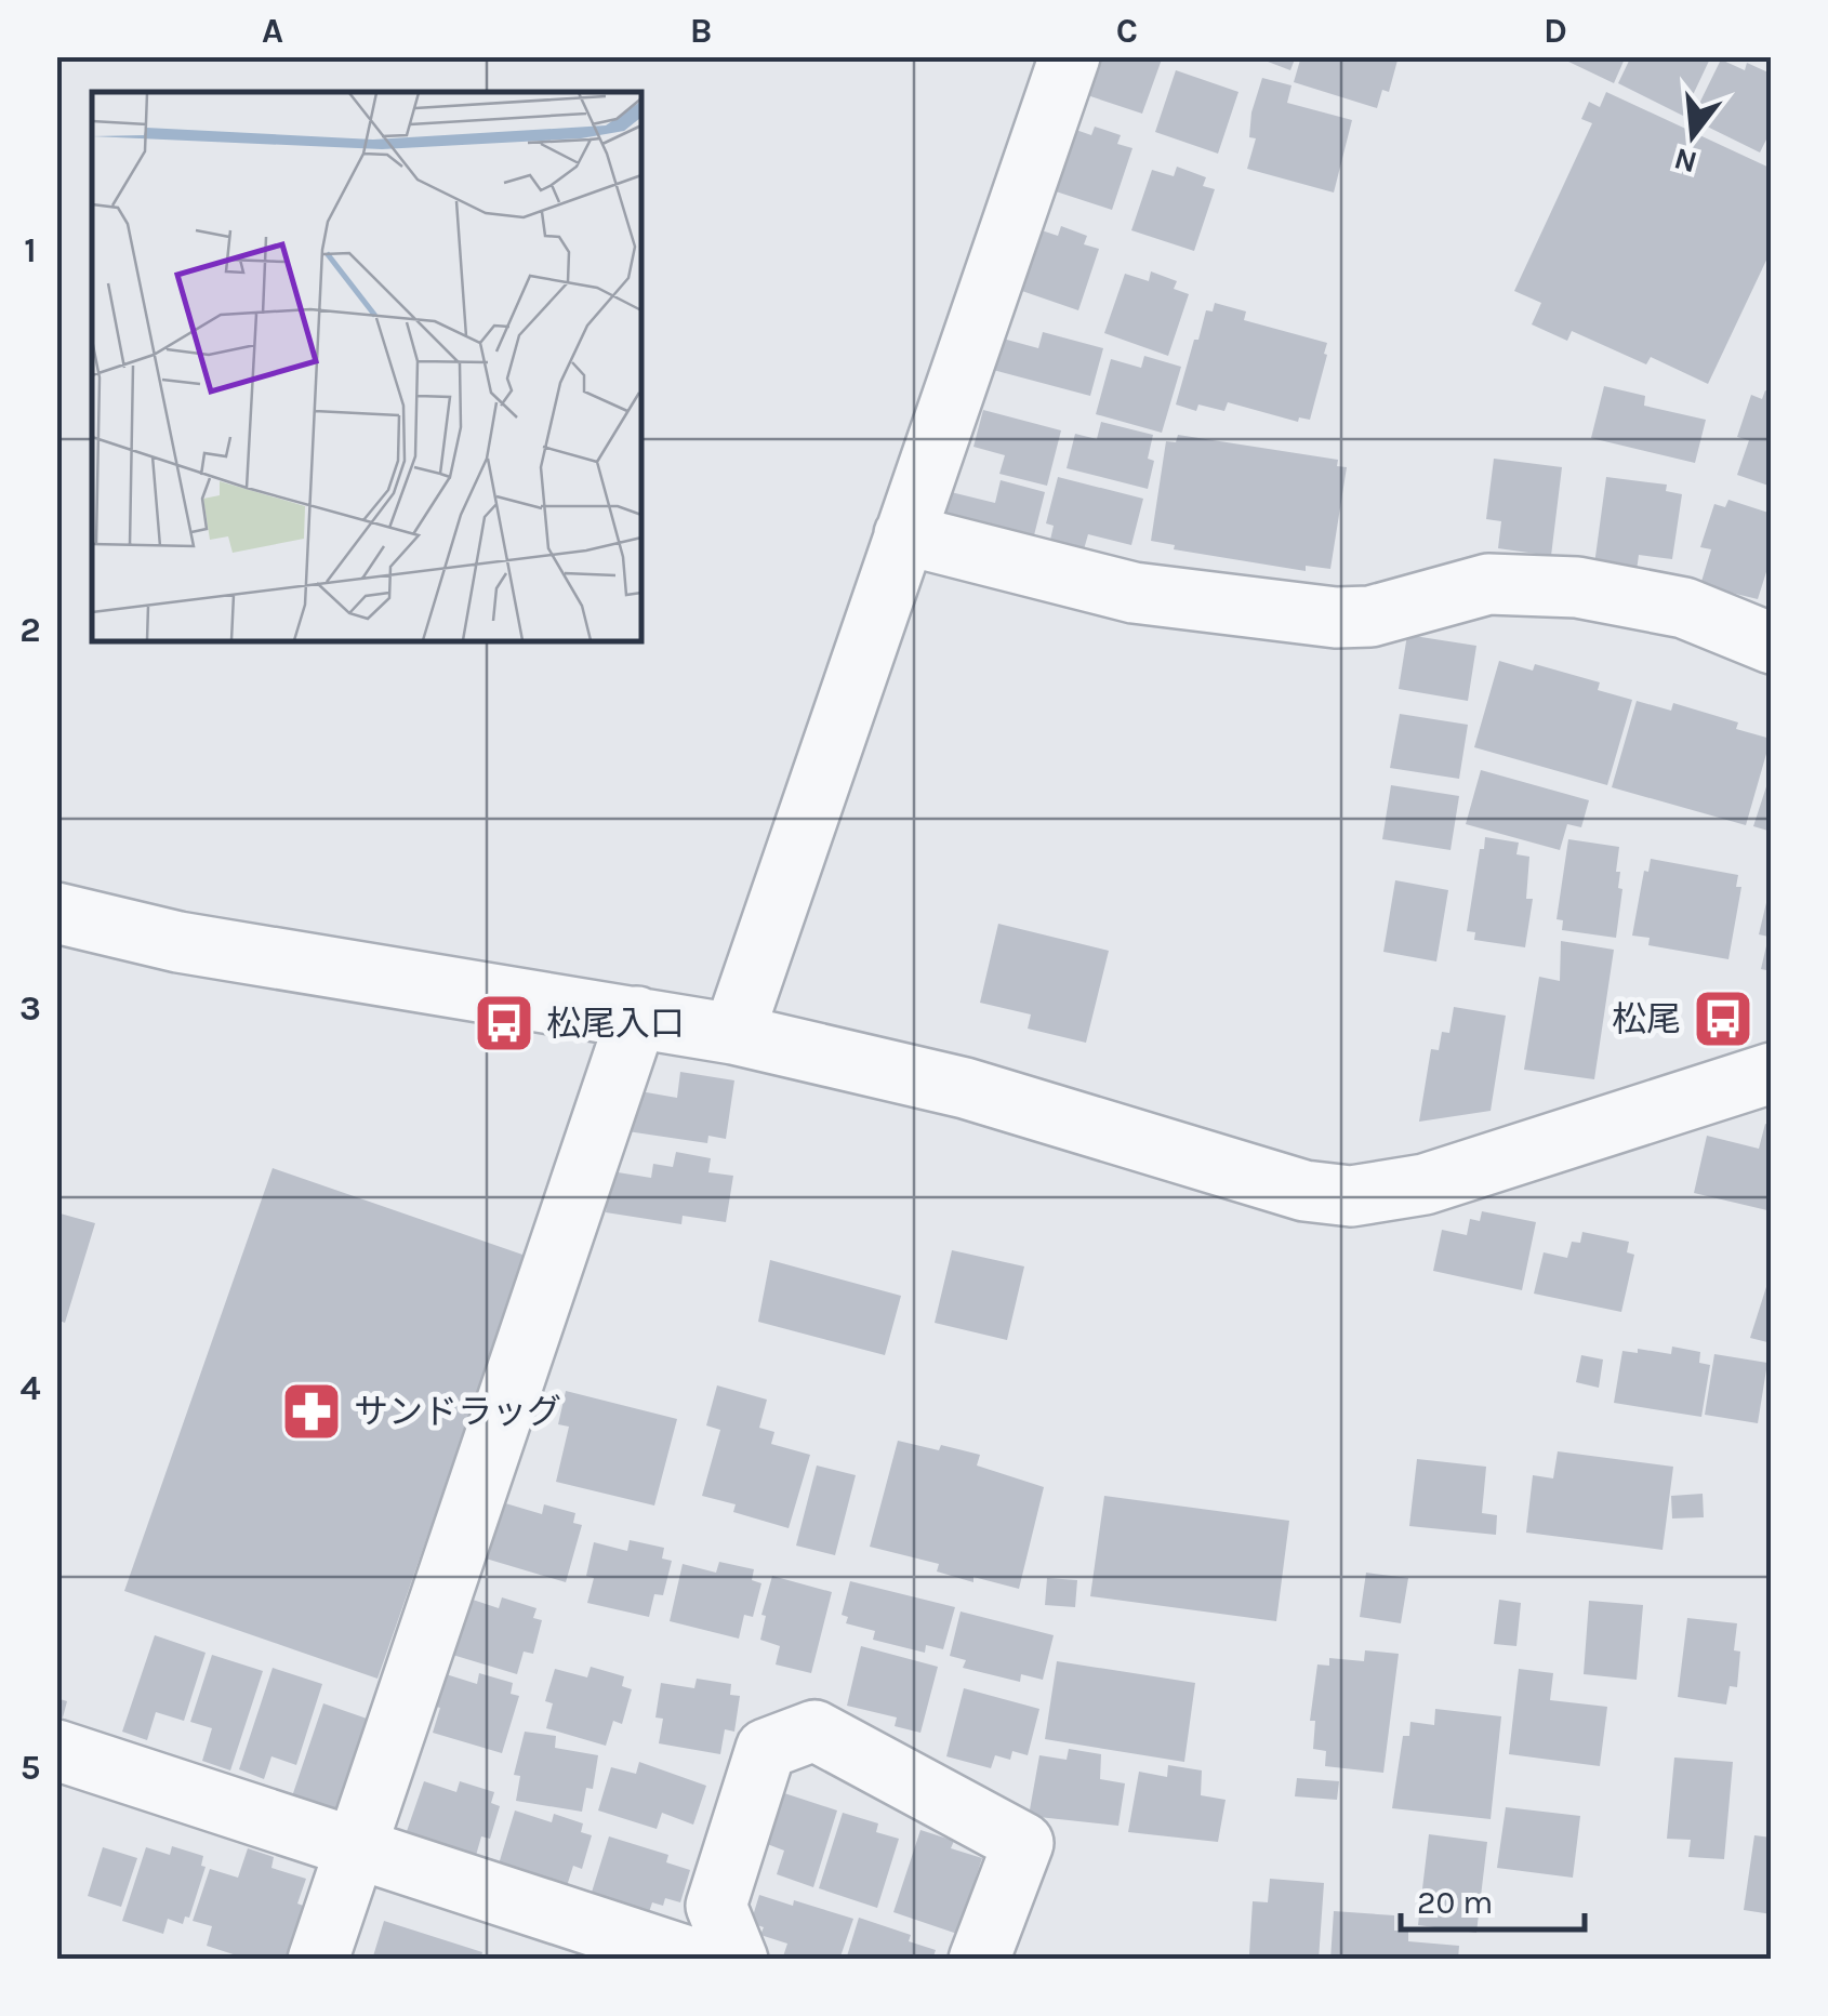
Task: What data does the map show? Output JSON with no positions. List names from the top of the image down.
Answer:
{
  "places": {
    "bus stop": ["松尾", "松尾入口"],
    "pharmacy": ["サンドラッグ"]
  },
  "scale_bar": "20 m",
  "north": "bottom",
  "grid": {
    "columns": [
      "A",
      "B",
      "C",
      "D"
    ],
    "rows": [
      "1",
      "2",
      "3",
      "4",
      "5"
    ]
  }
}
